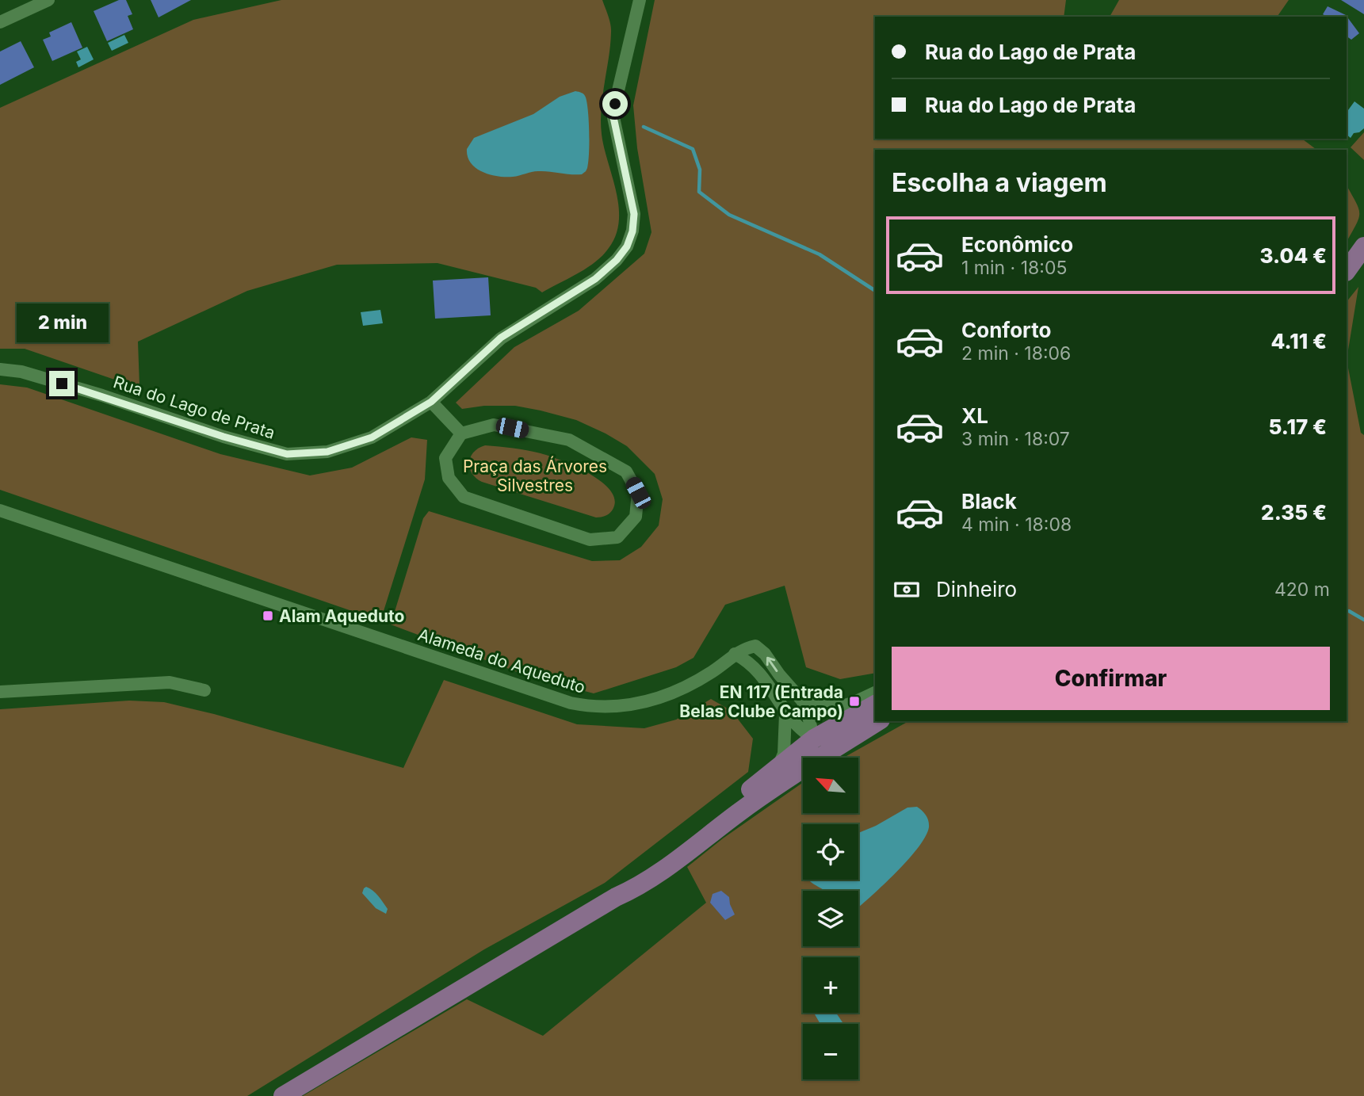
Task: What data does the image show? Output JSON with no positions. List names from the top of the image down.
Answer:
{
  "streets": {
    "street": ["Rua do Lago de Prata", "Alameda do Aqueduto"]
  },
  "parks": ["Praça das Árvores Silvestres"],
  "places": {
    "transit": ["Alam Aqueduto", "EN 117 (Entrada Belas Clube Campo)"]
  },
  "north": "top left",
  "page": {
    "banner": ["Rua do Lago de Prata", "Rua do Lago de Prata"],
    "heading": "Escolha a viagem",
    "list": [
      {
        "name": "Econômico",
        "note": "1 min · 18:05",
        "value": "3.04 €"
      },
      {
        "name": "Conforto",
        "note": "2 min · 18:06",
        "value": "4.11 €"
      },
      {
        "name": "XL",
        "note": "3 min · 18:07",
        "value": "5.17 €"
      },
      {
        "name": "Black",
        "note": "4 min · 18:08",
        "value": "2.35 €"
      }
    ],
    "bubble": "2 min",
    "pay": ["Dinheiro", "420 m"],
    "buttons": "Confirmar",
    "map_buttons": ["+", "−"]
  }
}
